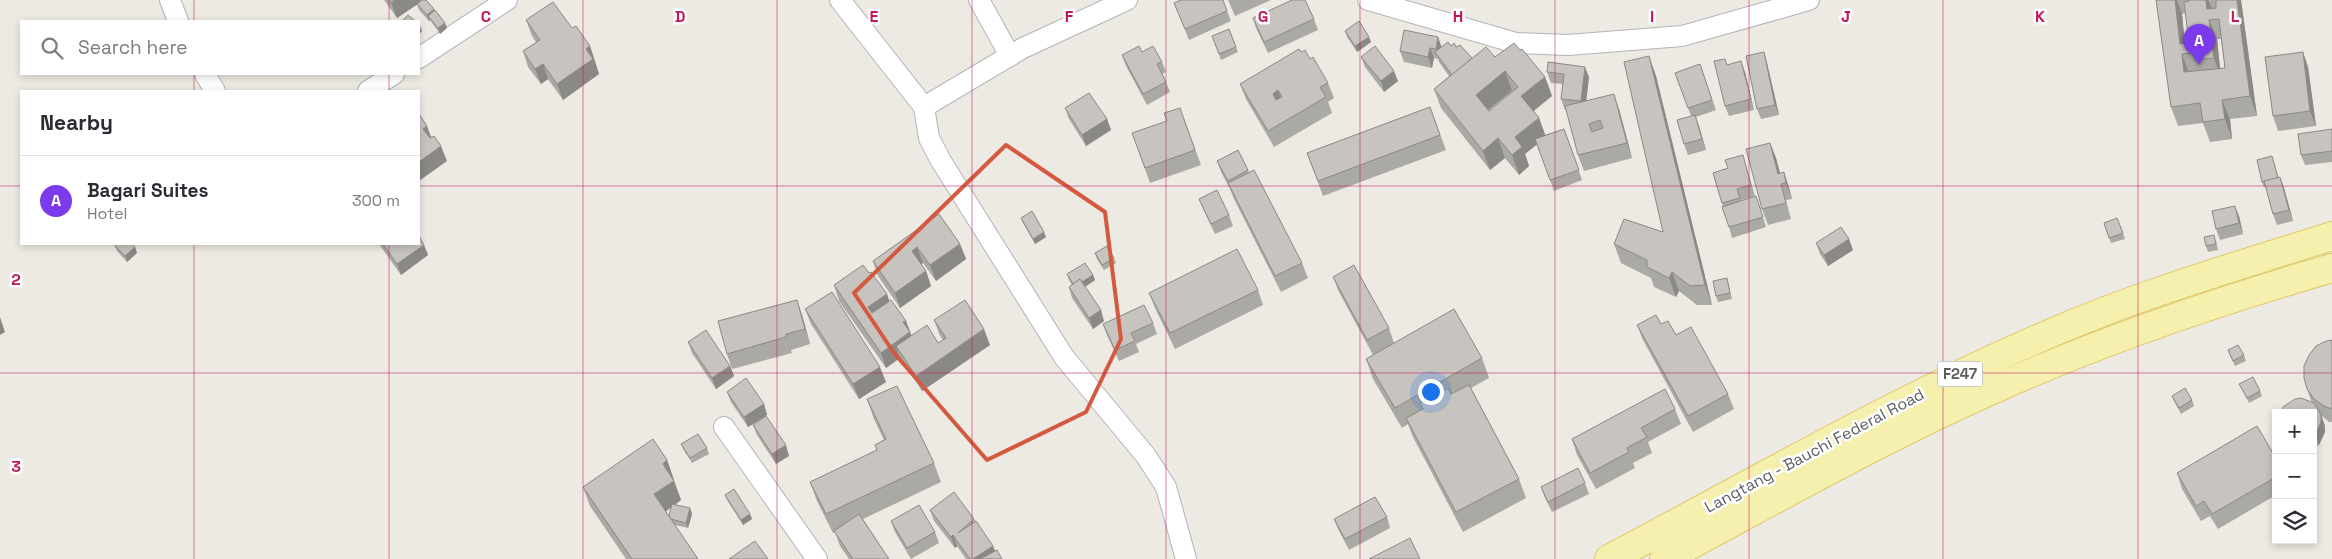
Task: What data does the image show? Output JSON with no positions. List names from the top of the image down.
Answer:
{
  "streets": {
    "main road": ["F247", "Langtang - Bauchi Federal Road"]
  },
  "page": {
    "search": "Search here",
    "pins": "A",
    "heading": "Nearby",
    "list": [
      {
        "mark": "A",
        "name": "Bagari Suites",
        "note": "Hotel",
        "value": "300 m"
      }
    ],
    "map_buttons": ["+", "−"]
  },
  "grid": {
    "columns": [
      "C",
      "D",
      "E",
      "F",
      "G",
      "H",
      "I",
      "J",
      "K",
      "L"
    ],
    "rows": ["2", "3"]
  }
}
